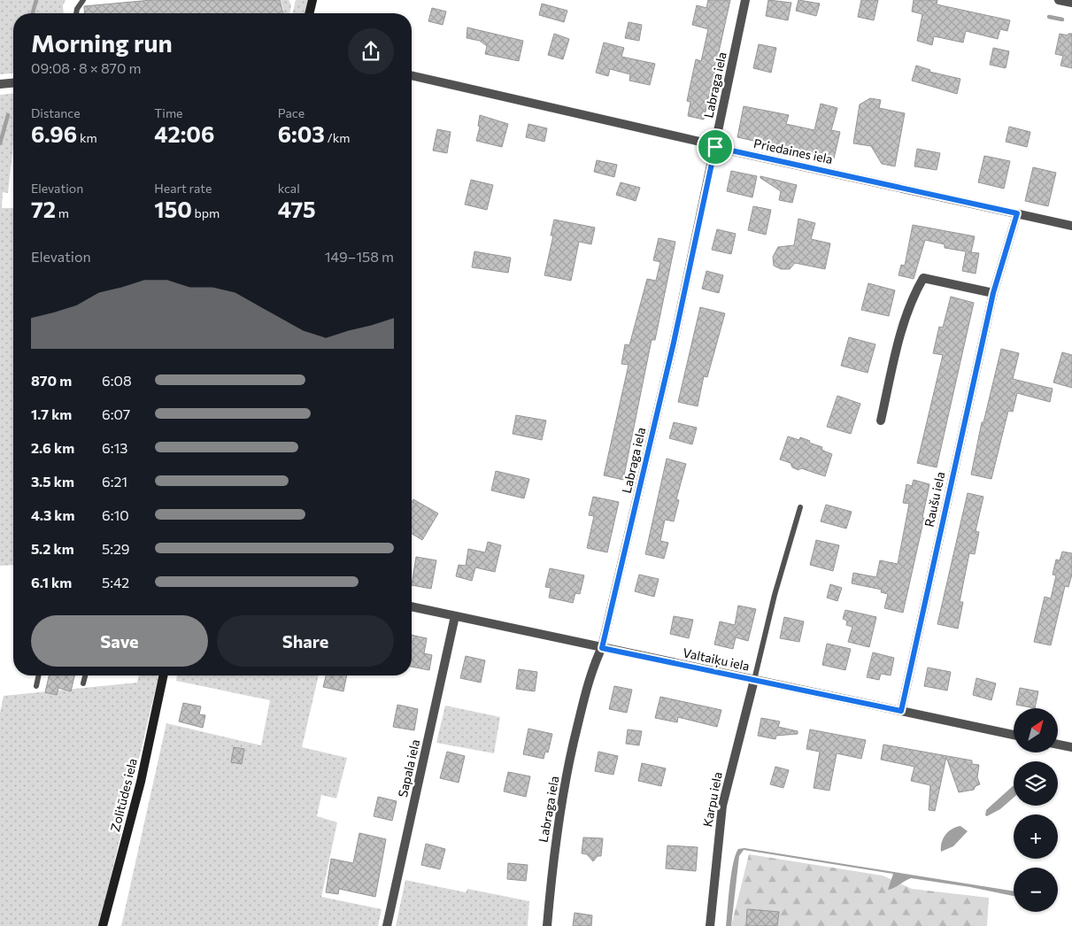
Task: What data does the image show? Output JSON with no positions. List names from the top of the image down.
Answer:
{
  "streets": {
    "street": [
      "Labraga iela",
      "Priedaines iela",
      "Raušu iela",
      "Valtaiķu iela",
      "Sapala iela",
      "Zolitūdes iela",
      "Karpu iela"
    ]
  },
  "crossings": [
    ["Labraga iela", "Priedaines iela"],
    ["Labraga iela", "Valtaiķu iela"],
    ["Priedaines iela", "Raušu iela"],
    ["Raušu iela", "Valtaiķu iela"],
    ["Valtaiķu iela", "Sapala iela"],
    ["Valtaiķu iela", "Karpu iela"]
  ],
  "north": "top right",
  "page": {
    "heading": ["Morning run", "09:08 · 8 × 870 m"],
    "stats": [
      ["Distance", "6.96 km"],
      ["Time", "42:06"],
      ["Pace", "6:03 /km"],
      ["Elevation", "72 m"],
      ["Heart rate", "150 bpm"],
      ["kcal", "475"]
    ],
    "chart": ["Elevation", "149–158 m"],
    "list": [
      {
        "name": "870 m",
        "note": "6:08"
      },
      {
        "name": "1.7 km",
        "note": "6:07"
      },
      {
        "name": "2.6 km",
        "note": "6:13"
      },
      {
        "name": "3.5 km",
        "note": "6:21"
      },
      {
        "name": "4.3 km",
        "note": "6:10"
      },
      {
        "name": "5.2 km",
        "note": "5:29"
      },
      {
        "name": "6.1 km",
        "note": "5:42"
      }
    ],
    "buttons": ["Save", "Share"],
    "map_buttons": ["+", "−"]
  }
}
